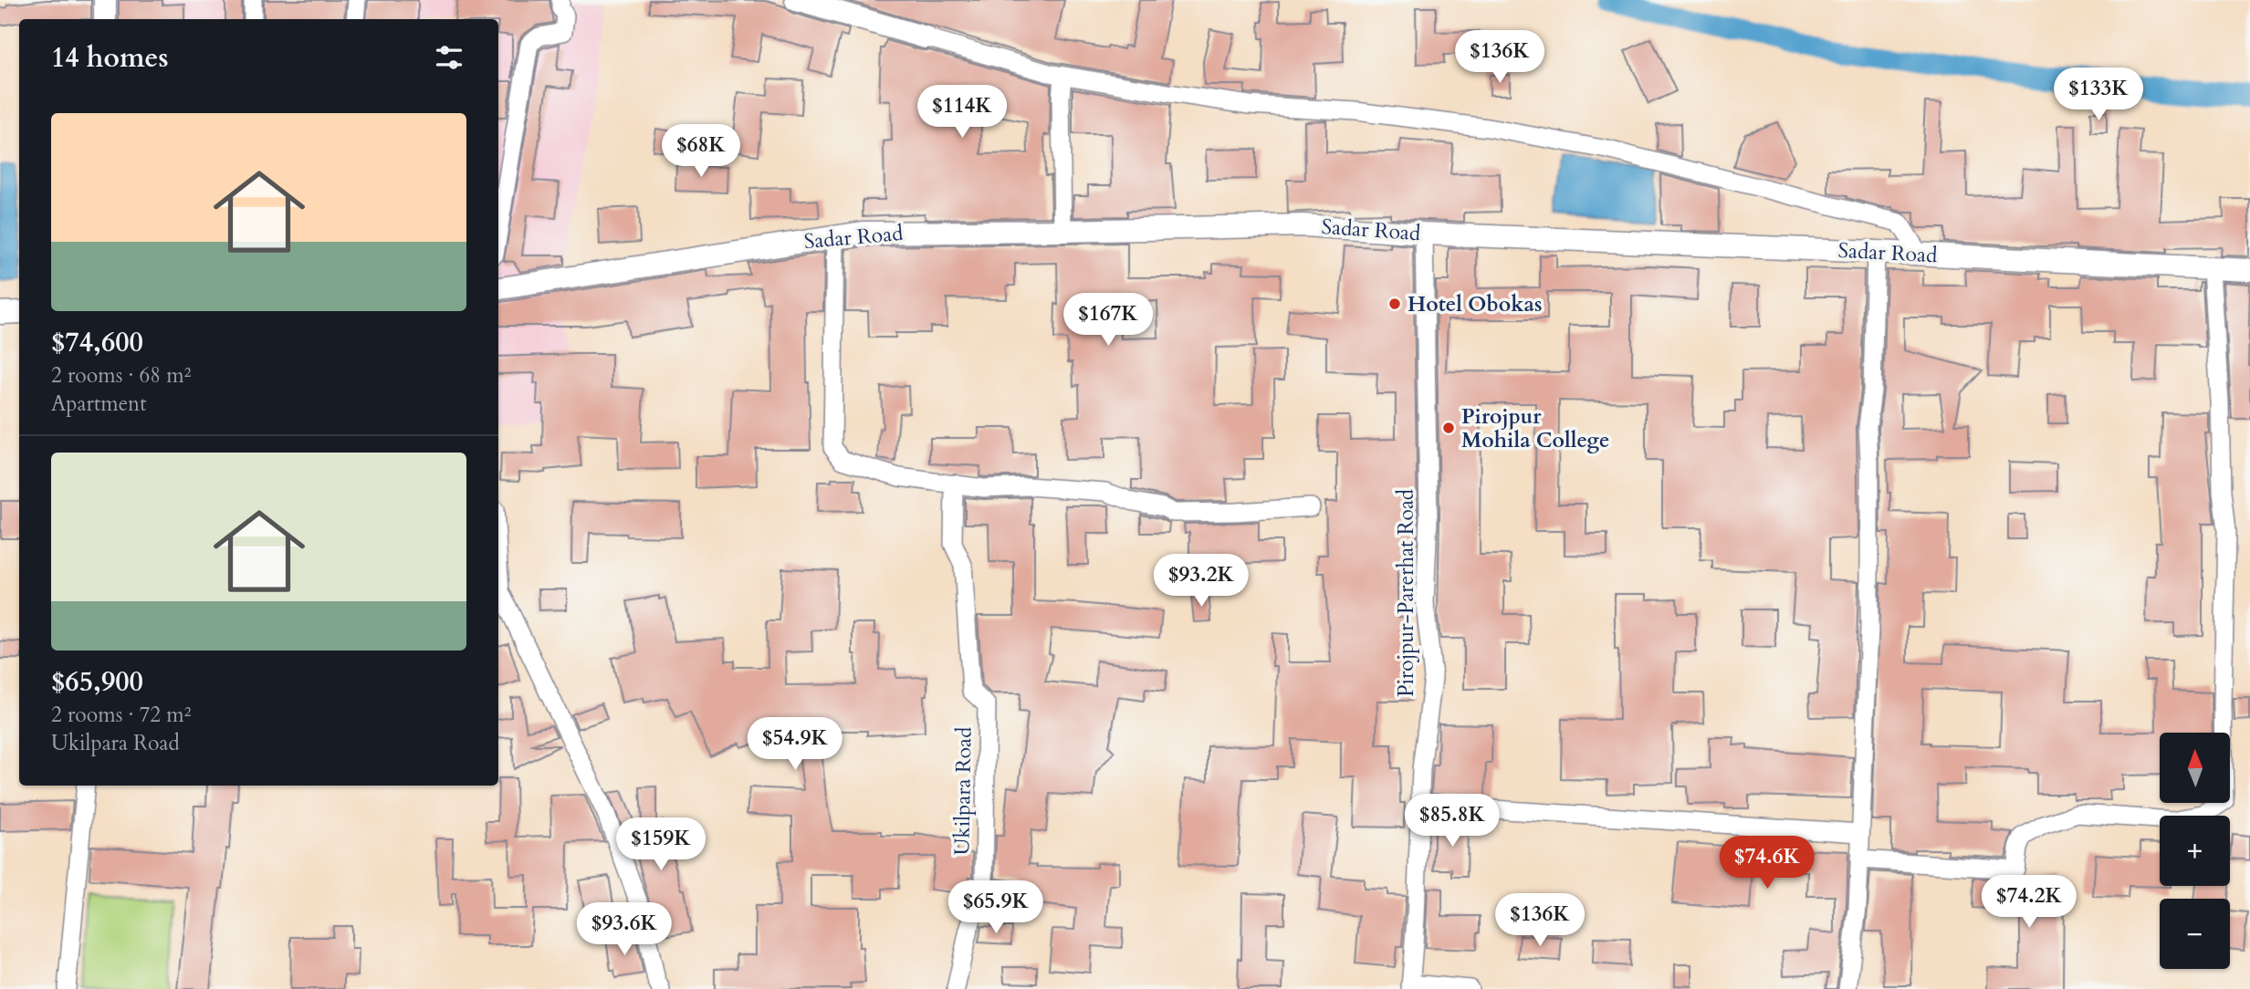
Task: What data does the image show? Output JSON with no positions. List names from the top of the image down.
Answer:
{
  "streets": {
    "street": ["Sadar Road", "Pirojpur-Parerhat Road", "Ukilpara Road"]
  },
  "crossings": [
    ["Sadar Road", "Pirojpur-Parerhat Road"]
  ],
  "places": ["Hotel Obokas", "Pirojpur Mohila College"],
  "north": "top",
  "page": {
    "heading": "14 homes",
    "price": [
      "$136K",
      "$133K",
      "$114K",
      "$68K",
      "$167K",
      "$93.2K",
      "$54.9K",
      "$85.8K",
      "$159K",
      "$74.6K",
      "$74.2K",
      "$65.9K",
      "$136K",
      "$93.6K"
    ],
    "list": [
      {
        "name": "$74,600",
        "note": "2 rooms · 68 m² · Apartment"
      },
      {
        "name": "$65,900",
        "note": "2 rooms · 72 m² · Ukilpara Road"
      }
    ],
    "map_buttons": ["+", "−"]
  }
}
